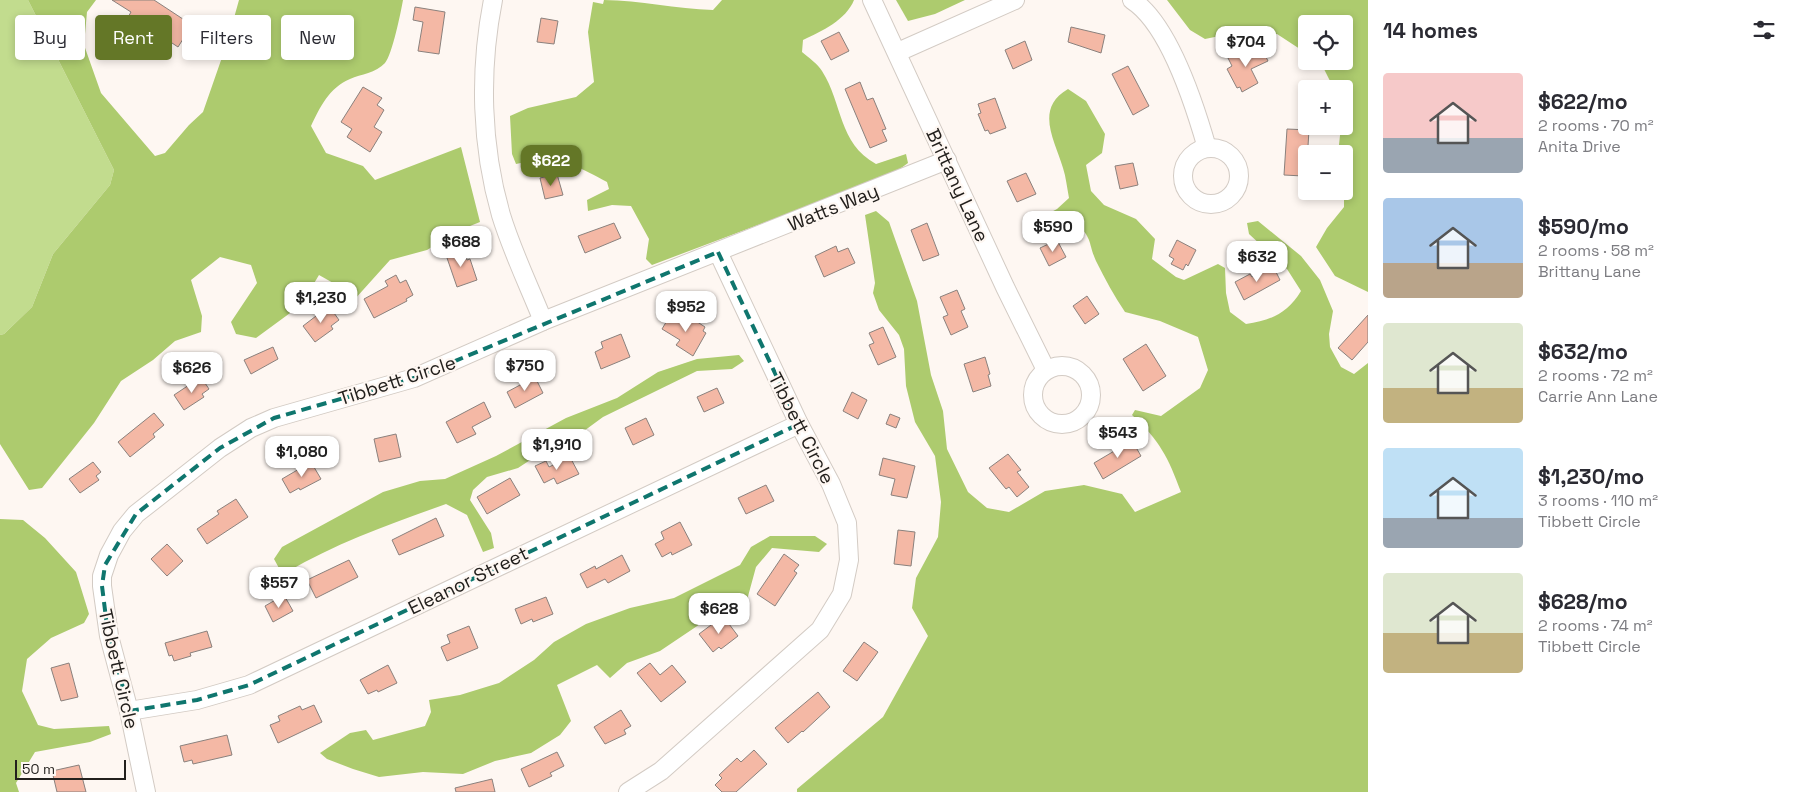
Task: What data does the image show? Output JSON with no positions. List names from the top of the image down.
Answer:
{
  "streets": {
    "street": [
      "Brittany Lane",
      "Watts Way",
      "Tibbett Circle",
      "Eleanor Street"
    ]
  },
  "crossings": [
    ["Brittany Lane", "Watts Way"],
    ["Watts Way", "Tibbett Circle"],
    ["Tibbett Circle", "Eleanor Street"]
  ],
  "scale_bar": "50 m",
  "page": {
    "heading": "14 homes",
    "map_buttons": ["+", "−"],
    "chip": [
      "Buy",
      "Rent",
      "Filters",
      "New"
    ],
    "price": [
      "$704",
      "$622",
      "$590",
      "$688",
      "$632",
      "$1,230",
      "$952",
      "$750",
      "$626",
      "$543",
      "$1,910",
      "$1,080",
      "$557",
      "$628"
    ],
    "list": [
      {
        "name": "$622/mo",
        "note": "2 rooms · 70 m² · Anita Drive"
      },
      {
        "name": "$590/mo",
        "note": "2 rooms · 58 m² · Brittany Lane"
      },
      {
        "name": "$632/mo",
        "note": "2 rooms · 72 m² · Carrie Ann Lane"
      },
      {
        "name": "$1,230/mo",
        "note": "3 rooms · 110 m² · Tibbett Circle"
      },
      {
        "name": "$628/mo",
        "note": "2 rooms · 74 m² · Tibbett Circle"
      }
    ],
    "scale": "50 m"
  }
}
